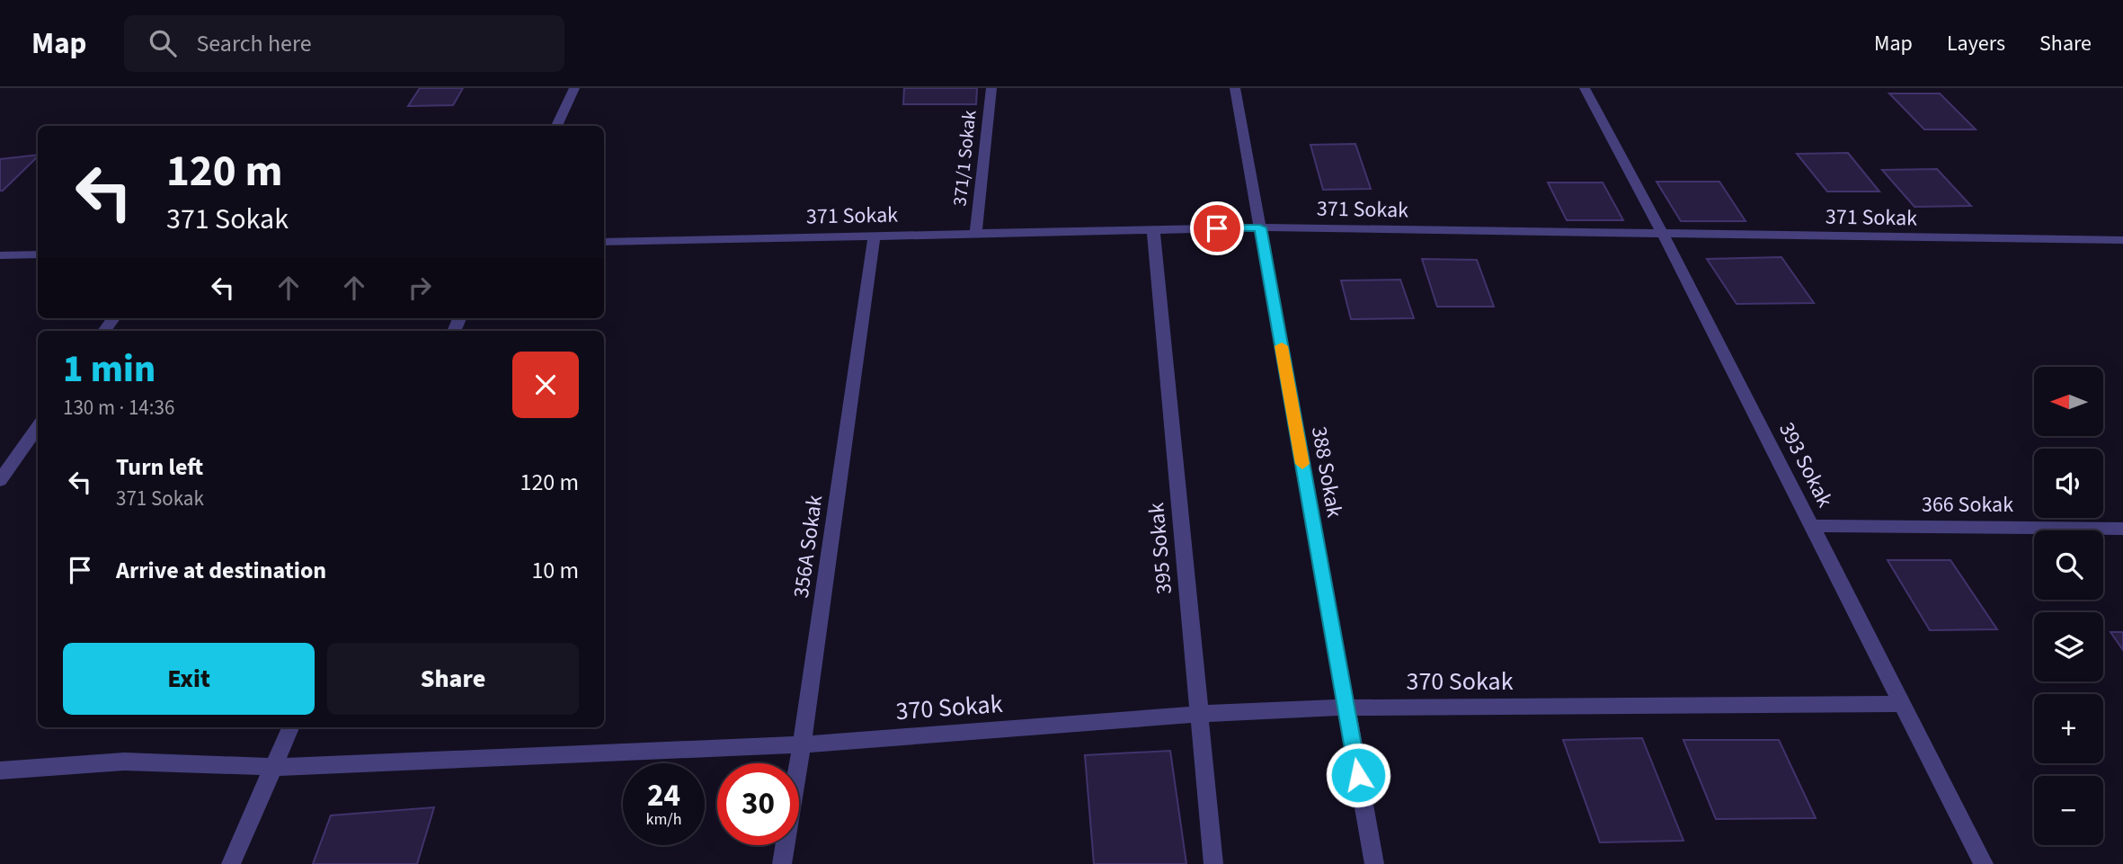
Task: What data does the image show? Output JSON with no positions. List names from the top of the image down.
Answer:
{
  "streets": {
    "street": [
      "371/1 Sokak",
      "371 Sokak",
      "393 Sokak",
      "388 Sokak",
      "366 Sokak",
      "356A Sokak",
      "395 Sokak",
      "370 Sokak"
    ]
  },
  "crossings": [
    ["371/1 Sokak", "371 Sokak"],
    ["371 Sokak", "393 Sokak"],
    ["371 Sokak", "388 Sokak"],
    ["371 Sokak", "356A Sokak"],
    ["371 Sokak", "395 Sokak"],
    ["393 Sokak", "366 Sokak"],
    ["393 Sokak", "370 Sokak"],
    ["388 Sokak", "370 Sokak"],
    ["356A Sokak", "370 Sokak"],
    ["395 Sokak", "370 Sokak"]
  ],
  "north": "left",
  "page": {
    "header": "Map",
    "search": "Search here",
    "nav": ["Map", "Layers", "Share"],
    "turn": ["120 m", "371 Sokak"],
    "heading": ["1 min", "130 m · 14:36"],
    "map_buttons": ["+", "−"],
    "list": [
      {
        "name": "Turn left",
        "note": "371 Sokak",
        "value": "120 m"
      },
      {
        "name": "Arrive at destination",
        "value": "10 m"
      }
    ],
    "buttons": ["Exit", "Share"],
    "speed": "24 km/h",
    "limit": "30"
  }
}
